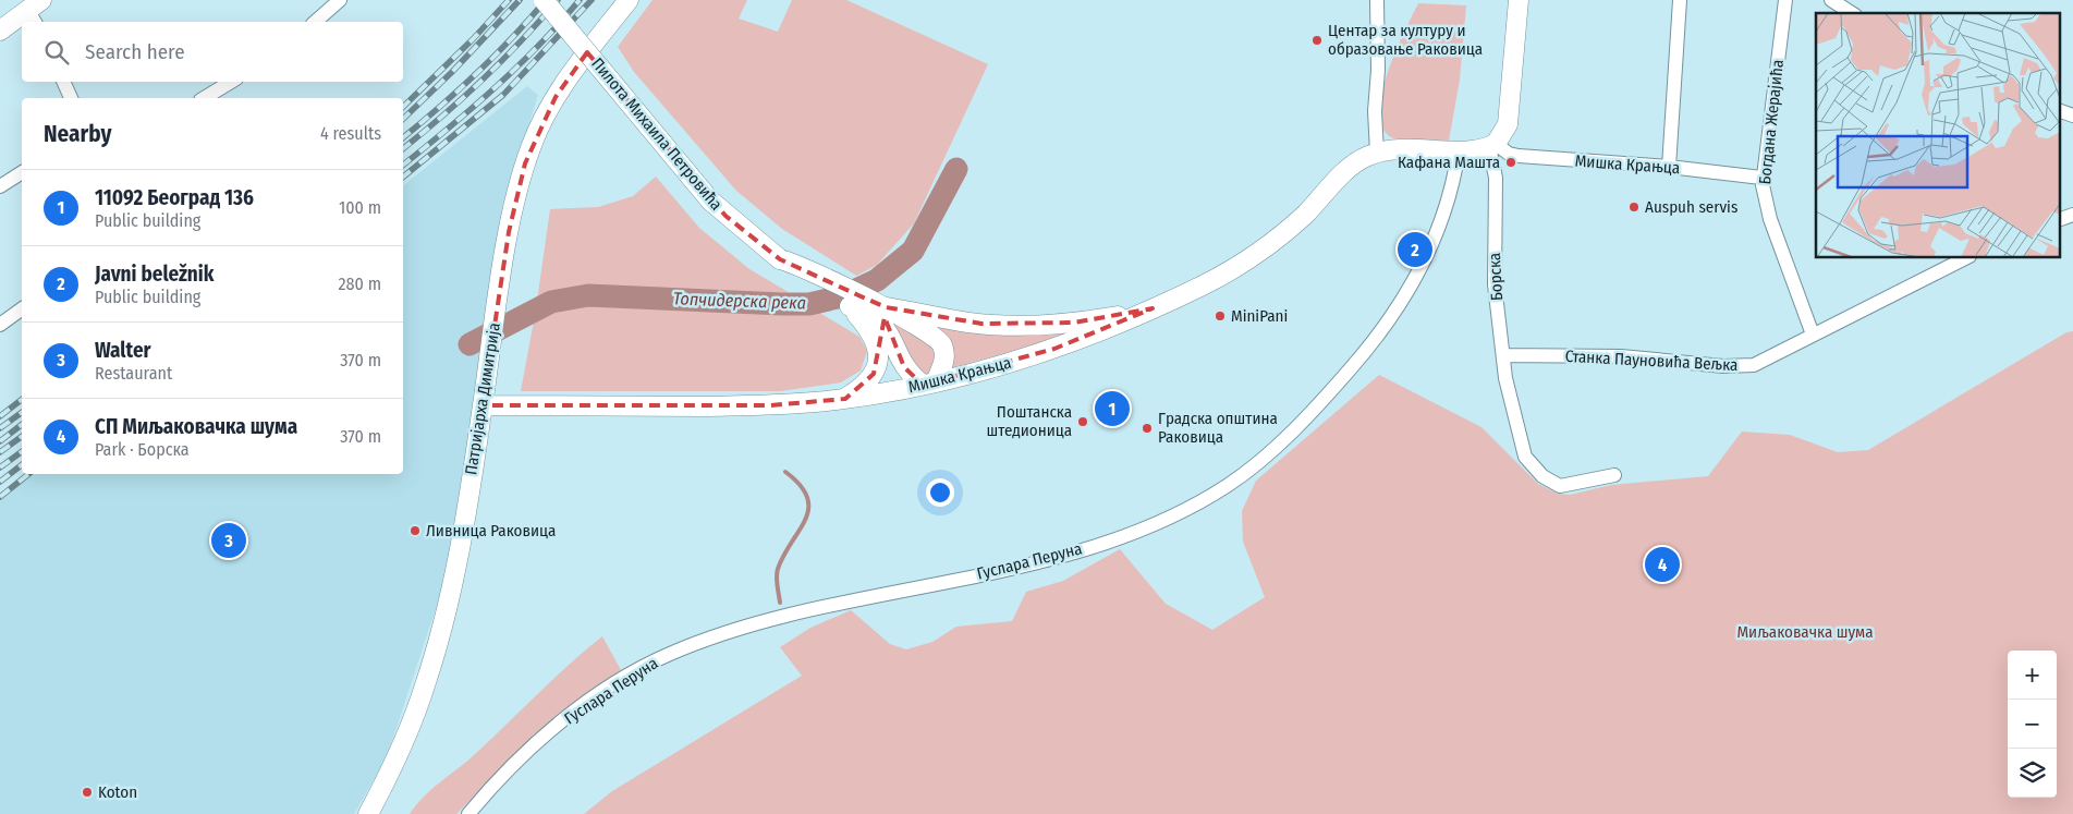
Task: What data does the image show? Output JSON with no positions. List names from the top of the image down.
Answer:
{
  "streets": {
    "main road": ["Пилота Михаила Петровића", "Мишка Крањца", "Патријарха Димитрија"],
    "street": [
      "Богдана Жерајића",
      "Борска",
      "Станка Пауновића Вељка",
      "Гуслара Перуна"
    ]
  },
  "crossings": [
    ["Богдана Жерајића", "Мишка Крањца"],
    ["Богдана Жерајића", "Станка Пауновића Вељка"],
    ["Пилота Михаила Петровића", "Мишка Крањца"],
    ["Мишка Крањца", "Борска"],
    ["Мишка Крањца", "Патријарха Димитрија"],
    ["Мишка Крањца", "Гуслара Перуна"],
    ["Борска", "Станка Пауновића Вељка"]
  ],
  "water": ["Топчидерска река"],
  "parks": ["Миљаковачка шума"],
  "places": [
    "Центар за културу и образовање Раковица",
    "Кафана Машта",
    "Auspuh servis",
    "MiniPani",
    "Поштанска штедионица",
    "Градска општина Раковица",
    "Ливница Раковица",
    "Koton"
  ],
  "page": {
    "search": "Search here",
    "heading": ["Nearby", "4 results"],
    "list": [
      {
        "mark": "1",
        "name": "11092 Београд 136",
        "note": "Public building",
        "value": "100 m"
      },
      {
        "mark": "2",
        "name": "Javni beležnik",
        "note": "Public building",
        "value": "280 m"
      },
      {
        "mark": "3",
        "name": "Walter",
        "note": "Restaurant",
        "value": "370 m"
      },
      {
        "mark": "4",
        "name": "СП Миљаковачка шума",
        "note": "Park · Борска",
        "value": "370 m"
      }
    ],
    "pins": [
      "2",
      "1",
      "3",
      "4"
    ],
    "map_buttons": ["+", "−"]
  }
}
